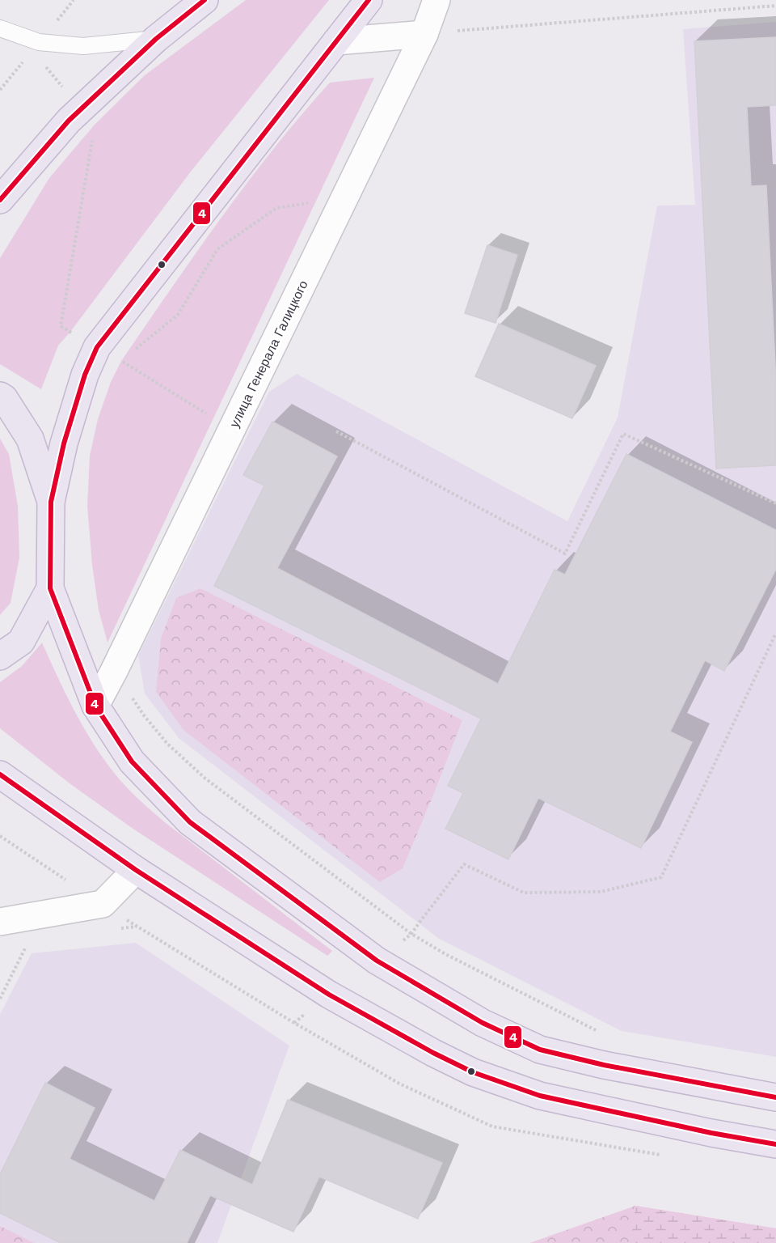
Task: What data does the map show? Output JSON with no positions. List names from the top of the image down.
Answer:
{
  "streets": {
    "street": ["улица Генерала Галицкого"]
  },
  "lines": ["transit line 4"]
}
